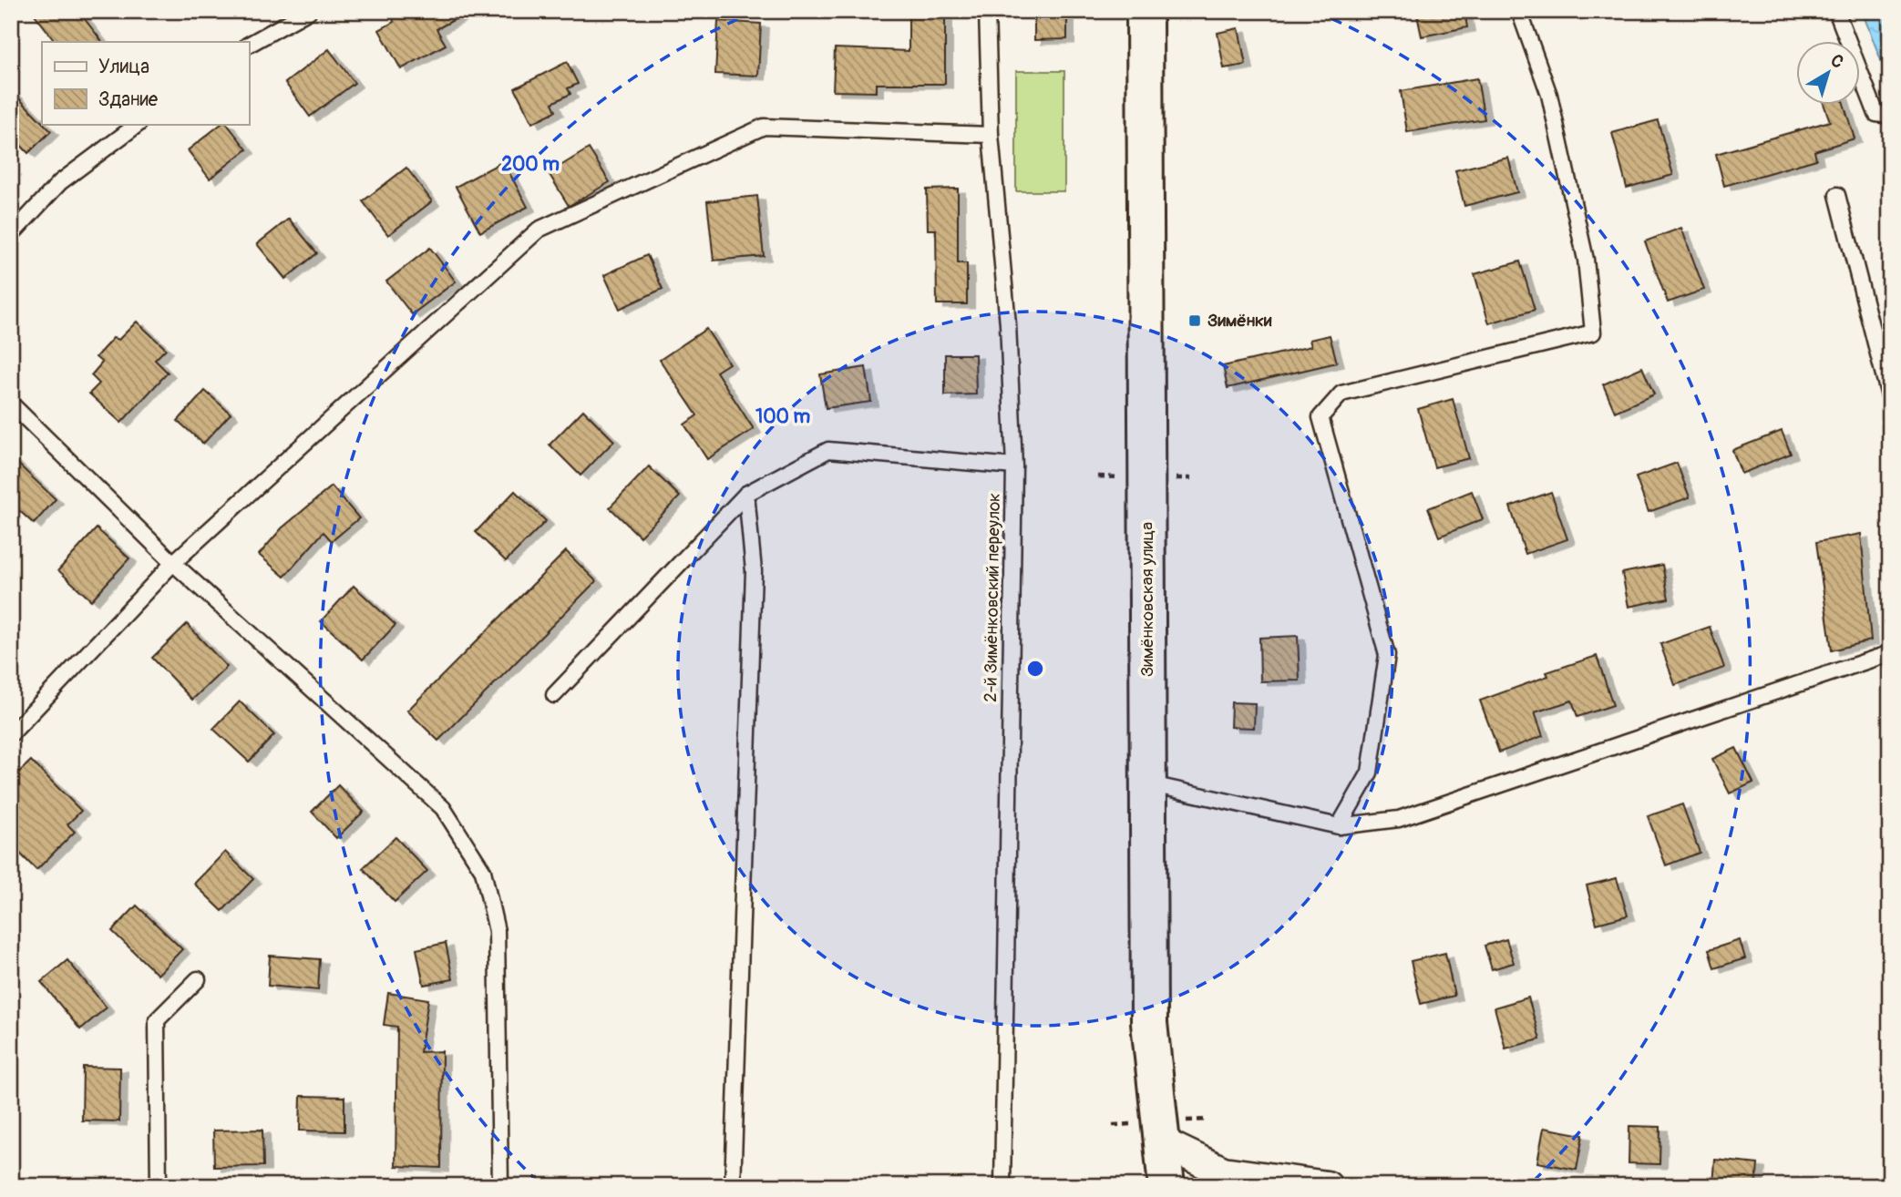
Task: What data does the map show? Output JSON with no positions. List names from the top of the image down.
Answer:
{
  "streets": {
    "main road": ["Зимёнковская улица"],
    "lane": ["2-й Зимёнковский переулок"]
  },
  "places": {
    "transit": ["Зимёнки"]
  },
  "legend": ["Улица", "Здание"],
  "north": "top right",
  "rings": ["200 m", "100 m"]
}
